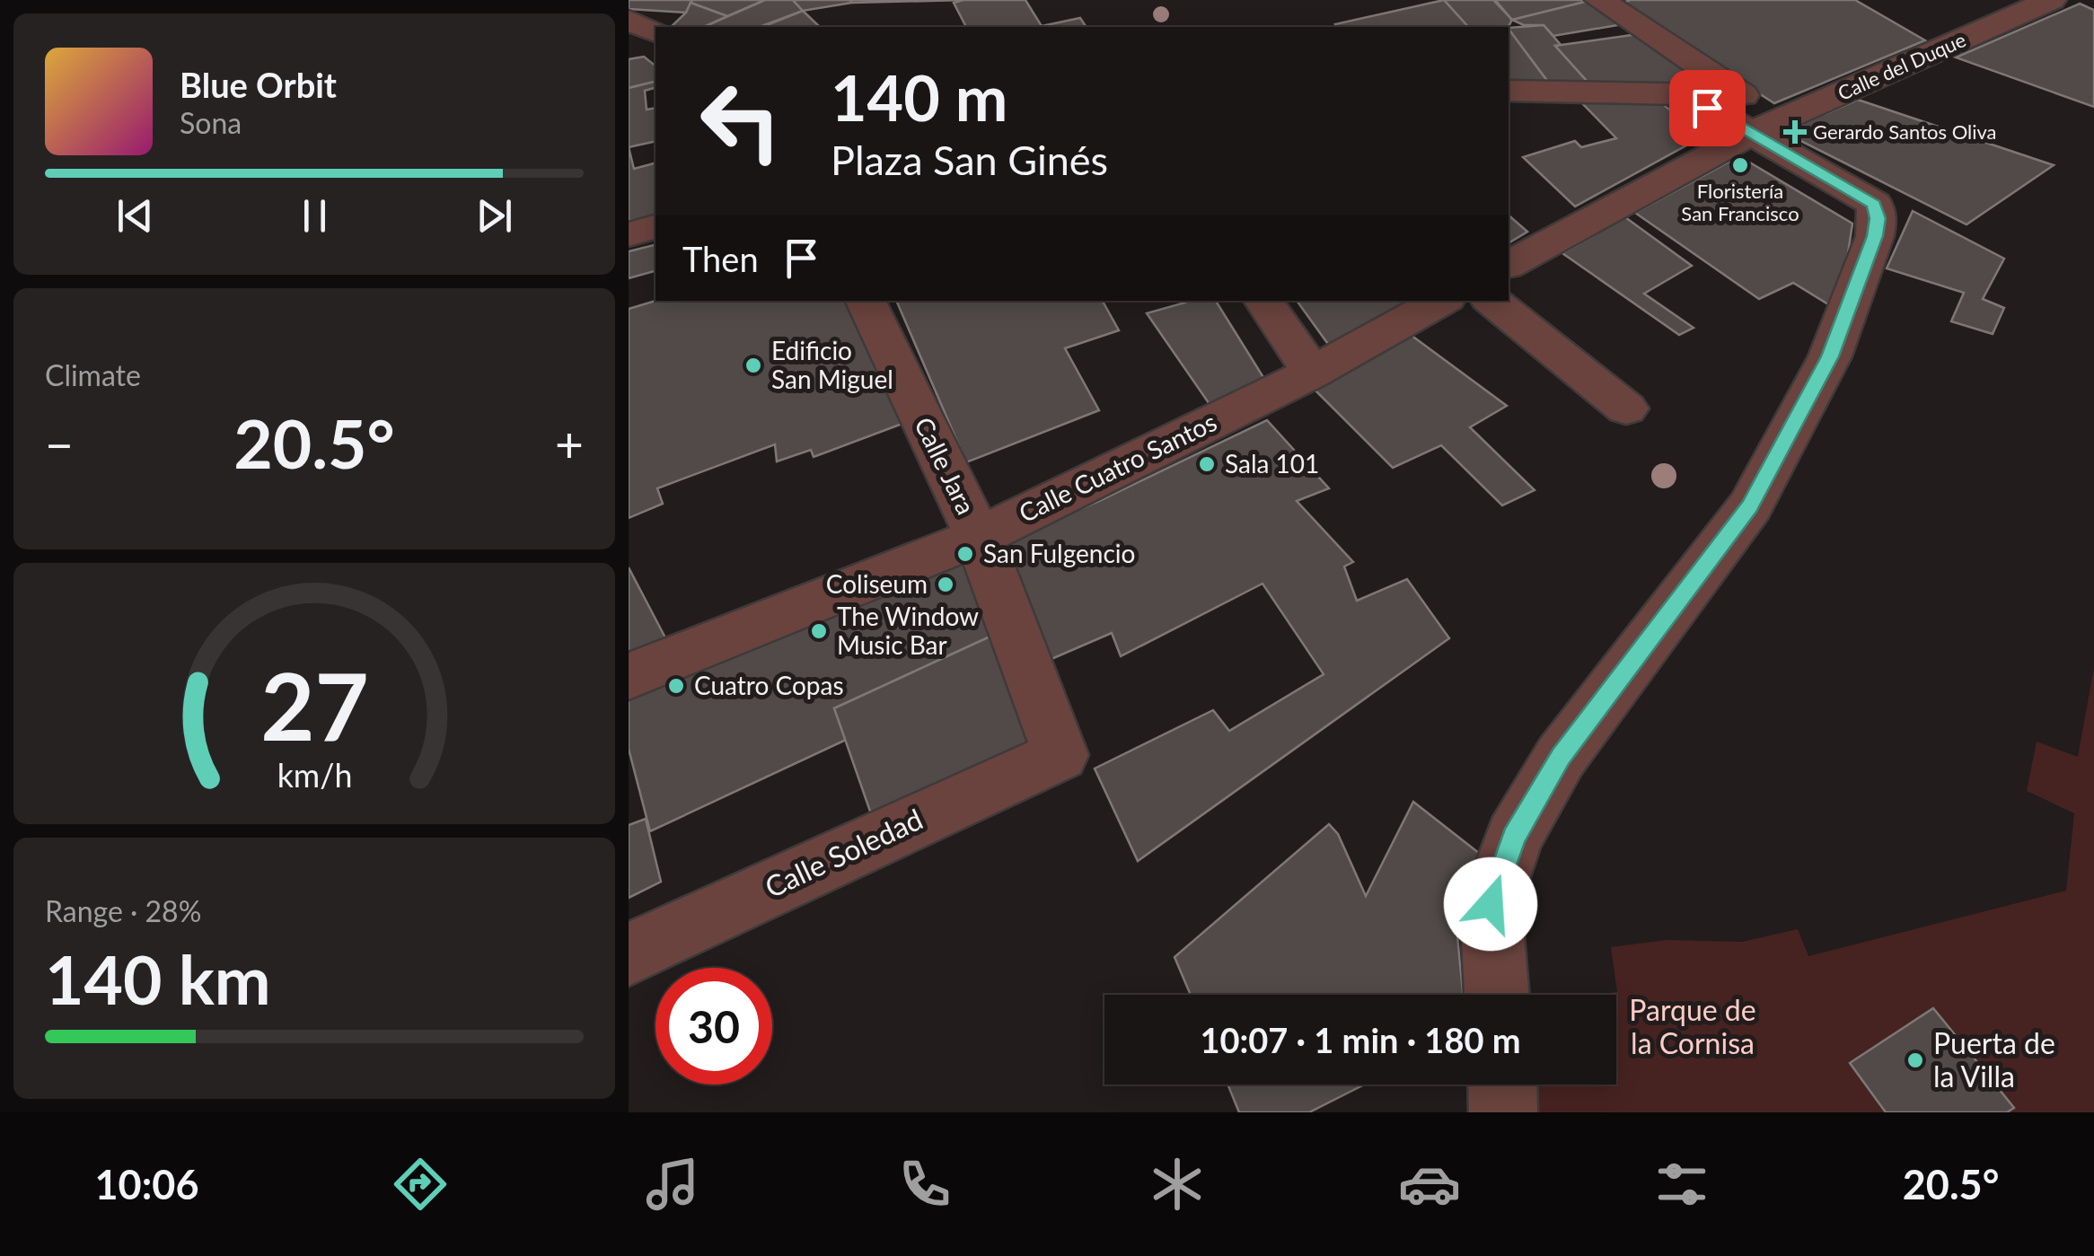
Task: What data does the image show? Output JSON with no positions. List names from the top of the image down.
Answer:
{
  "streets": {
    "street": [
      "Calle del Duque",
      "Calle Jara",
      "Calle Cuatro Santos",
      "Calle Soledad"
    ]
  },
  "crossings": [
    ["Calle Jara", "Calle Cuatro Santos"],
    ["Calle Jara", "Calle Soledad"]
  ],
  "parks": ["Parque de la Cornisa"],
  "places": {
    "health": ["Gerardo Santos Oliva"],
    "other": [
      "Floristería San Francisco",
      "Edificio San Miguel",
      "Sala 101",
      "San Fulgencio",
      "Coliseum",
      "The Window Music Bar",
      "Cuatro Copas",
      "Puerta de la Villa"
    ]
  },
  "page": {
    "turn": ["140 m", "Plaza San Ginés"],
    "song": ["Blue Orbit", "Sona"],
    "then": "Then",
    "tile": [
      "Climate",
      ["Range · 28%", "140 km"]
    ],
    "heat": ["−", "20.5°", "+"],
    "limit": "30",
    "trip": "10:07 · 1 min · 180 m",
    "tabs": ["10:06", "20.5°"],
    "gauge": ["27", "km/h"]
  }
}
